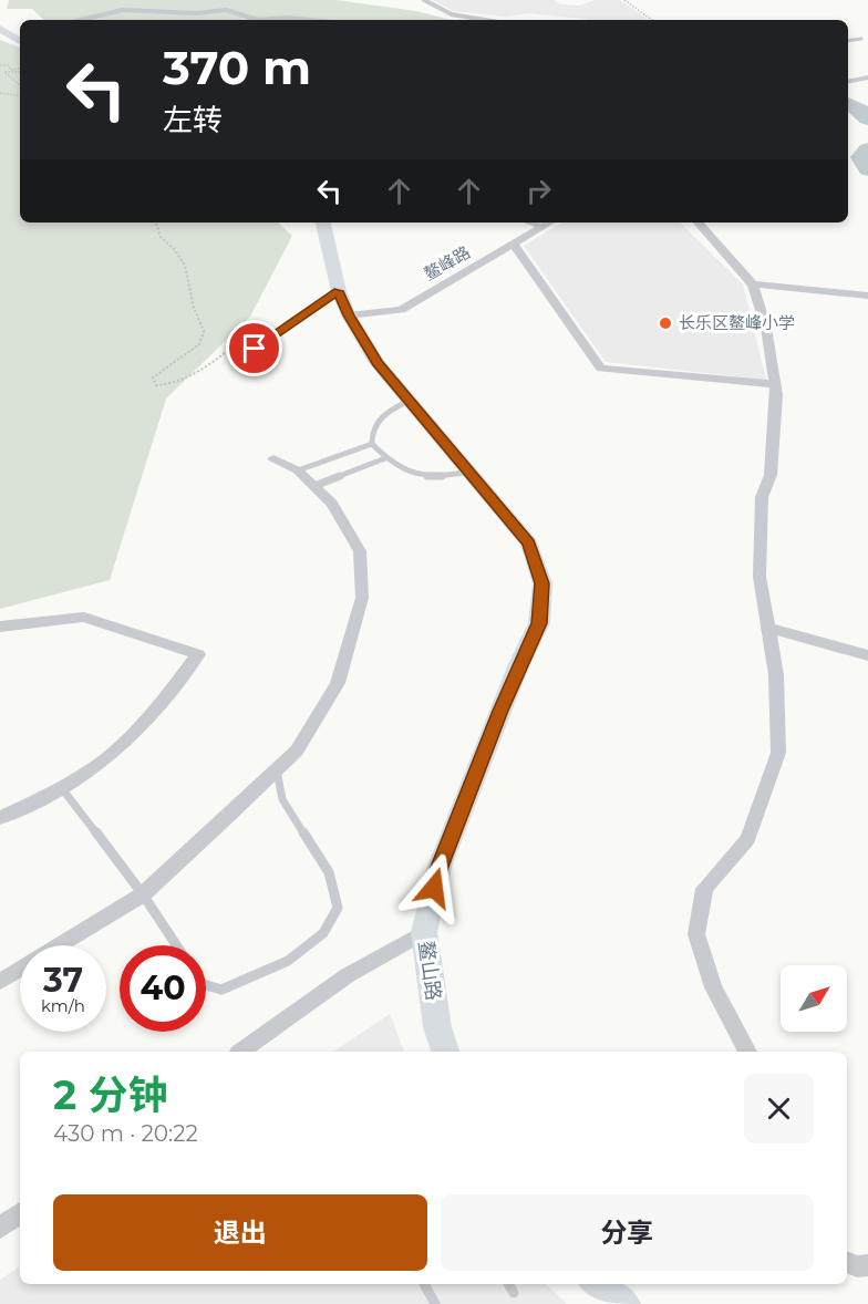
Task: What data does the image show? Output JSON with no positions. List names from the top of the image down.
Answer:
{
  "streets": {
    "street": ["鳌峰路", "鳌山路"]
  },
  "crossings": [
    ["鳌峰路", "鳌山路"]
  ],
  "places": ["长乐区鳌峰小学"],
  "north": "top right",
  "page": {
    "turn": ["370 m", "左转"],
    "speed": "37 km/h",
    "limit": "40",
    "heading": ["2 分钟", "430 m · 20:22"],
    "buttons": ["退出", "分享"]
  }
}
